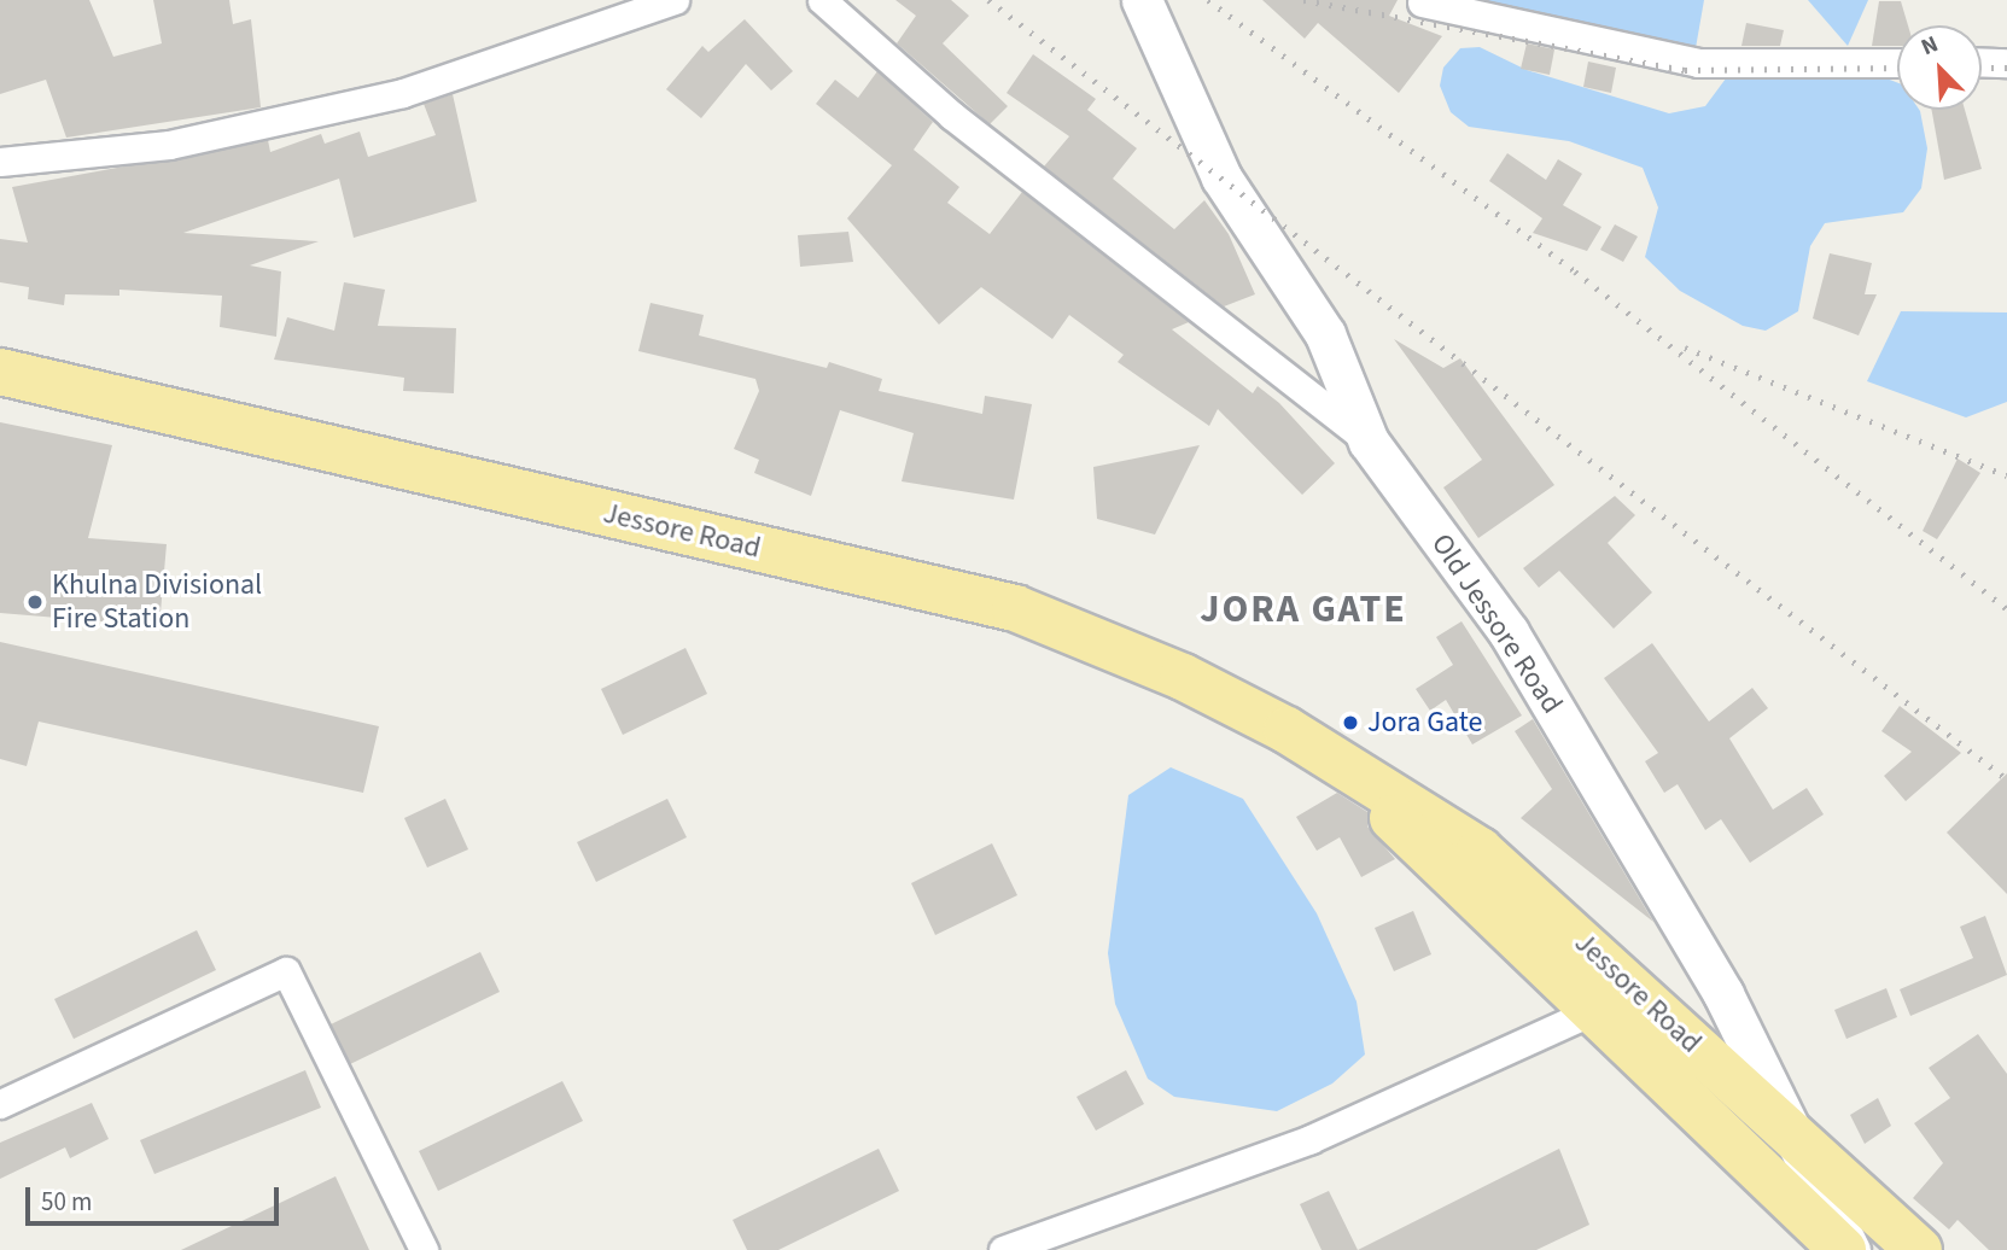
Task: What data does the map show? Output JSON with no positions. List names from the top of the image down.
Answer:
{
  "streets": {
    "highway": ["Jessore Road"],
    "main road": ["Old Jessore Road"]
  },
  "crossings": [
    ["Jessore Road", "Old Jessore Road"]
  ],
  "districts": ["JORA GATE"],
  "places": ["Khulna Divisional Fire Station", "Jora Gate"],
  "scale_bar": "50 m",
  "north": "top left"
}
